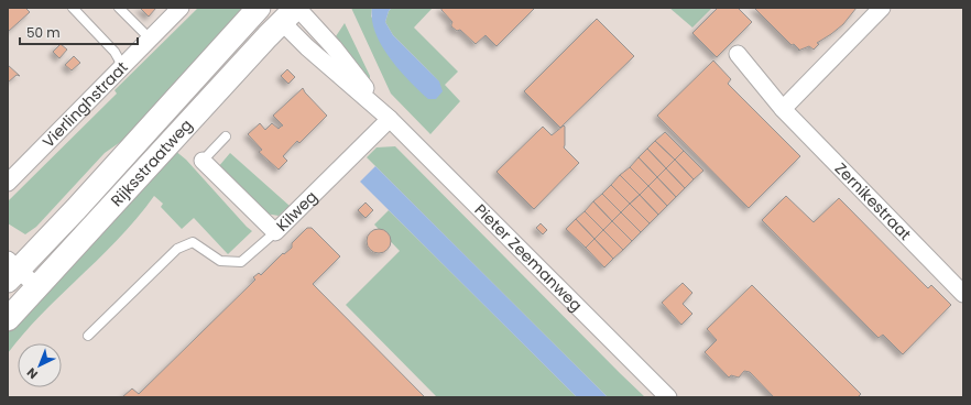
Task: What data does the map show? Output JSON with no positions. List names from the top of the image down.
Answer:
{
  "streets": {
    "main road": ["Rijksstraatweg"],
    "street": [
      "Vierlinghstraat",
      "Zernikestraat",
      "Kilweg",
      "Pieter Zeemanweg"
    ]
  },
  "crossings": [
    ["Rijksstraatweg", "Pieter Zeemanweg"],
    ["Kilweg", "Pieter Zeemanweg"]
  ],
  "scale_bar": "50 m",
  "north": "bottom left"
}
